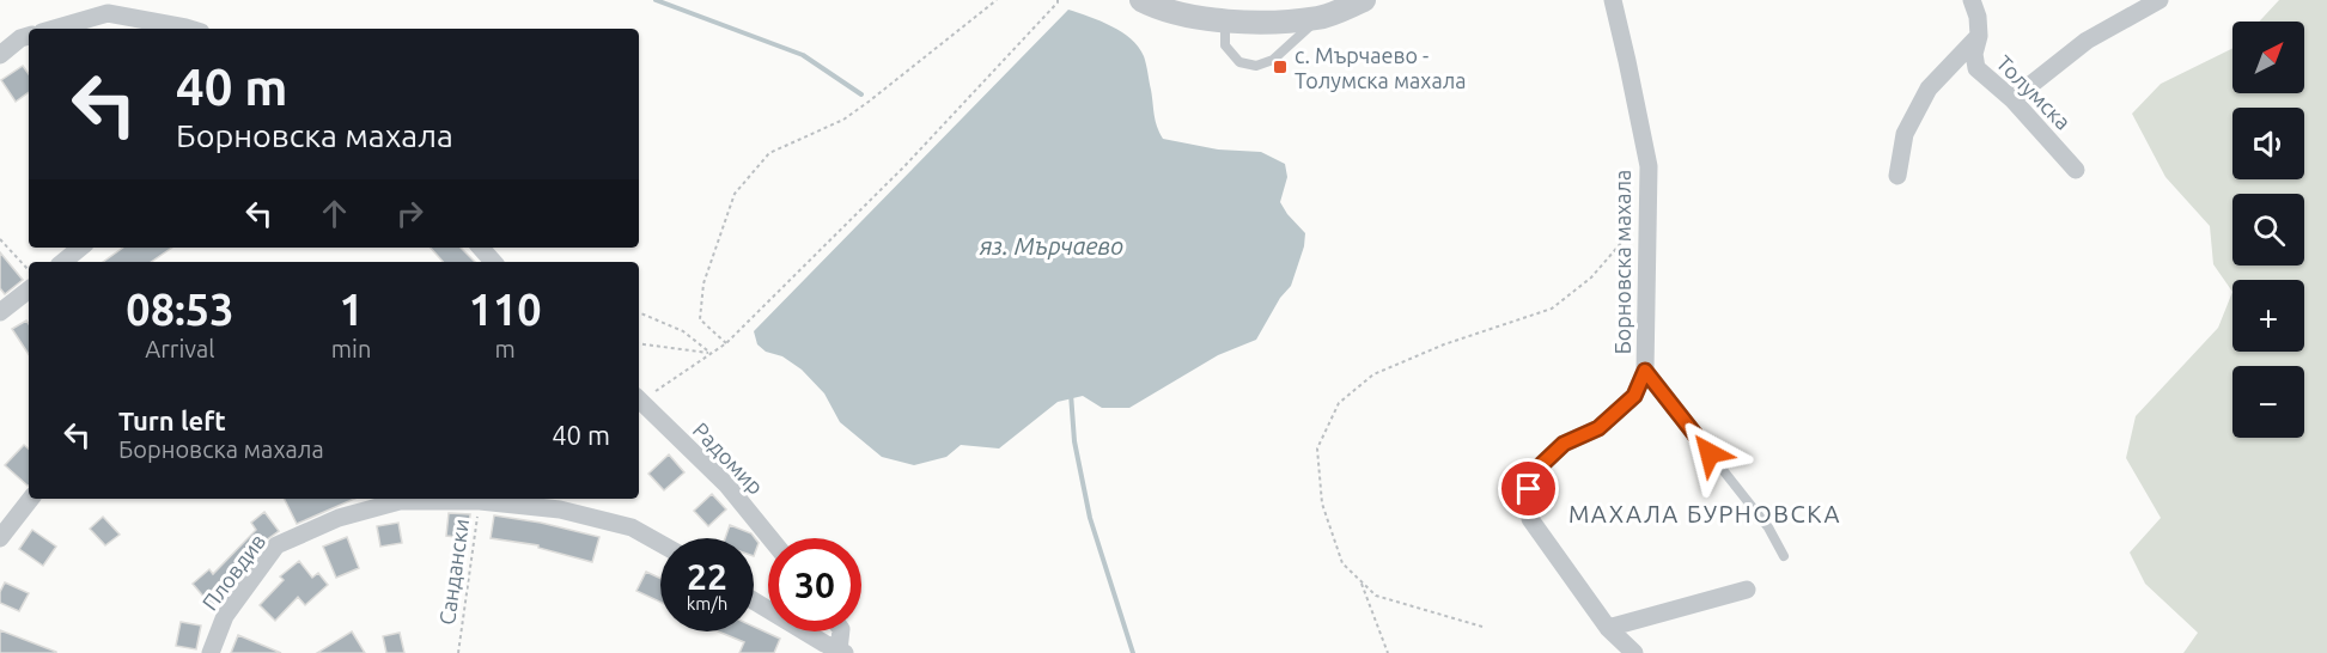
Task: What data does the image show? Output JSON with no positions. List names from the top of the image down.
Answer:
{
  "streets": {
    "street": [
      "Толумска",
      "Борновска махала",
      "Радомир",
      "Пловдив"
    ],
    "path": ["Сандански"]
  },
  "crossings": [
    ["Пловдив", "Сандански"]
  ],
  "districts": ["МАХАЛА БУРНОВСКА"],
  "water": ["яз. Мърчаево"],
  "places": {
    "transit": ["с. Мърчаево - Толумска махала"]
  },
  "north": "top right",
  "page": {
    "map_buttons": ["+", "−"],
    "turn": ["40 m", "Борновска махала"],
    "eta": [
      "08:53",
      "Arrival",
      "1",
      "min",
      "110",
      "m"
    ],
    "list": [
      {
        "name": "Turn left",
        "note": "Борновска махала",
        "value": "40 m"
      }
    ],
    "speed": "22 km/h",
    "limit": "30"
  }
}
